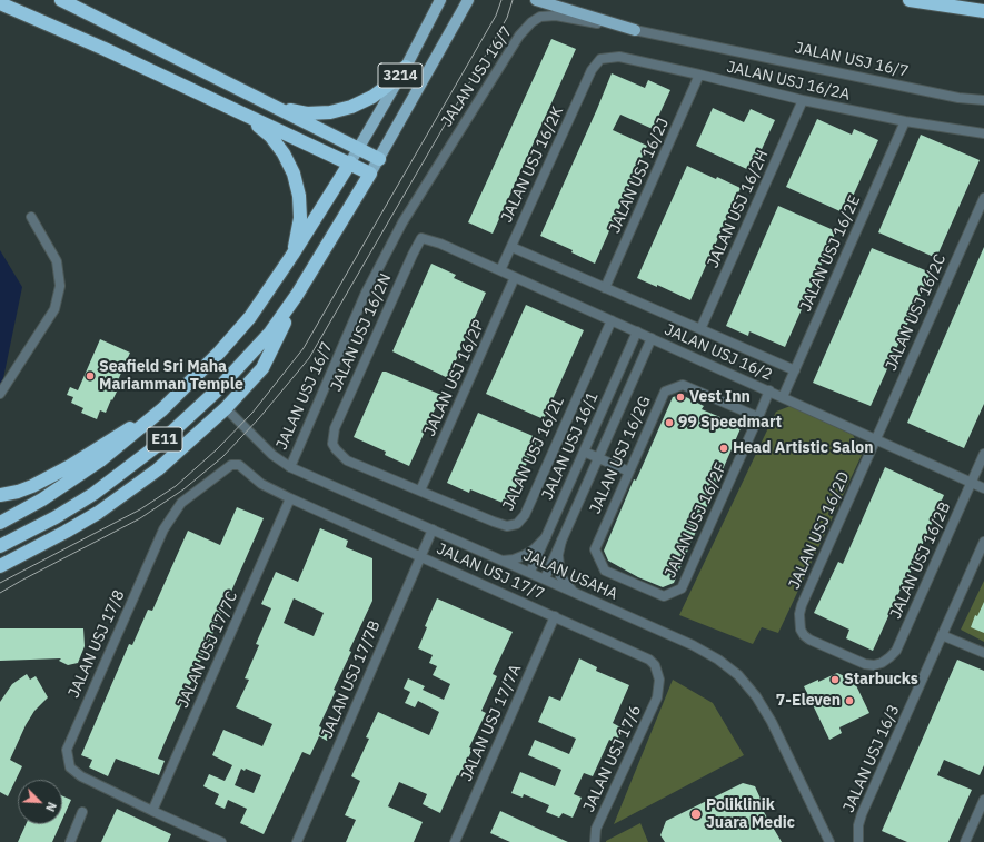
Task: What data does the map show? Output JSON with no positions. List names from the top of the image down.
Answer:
{
  "streets": {
    "highway": ["E11"],
    "main road": ["3214"],
    "street": [
      "JALAN USJ 16/7",
      "JALAN USJ 16/2A",
      "JALAN USJ 16/2K",
      "JALAN USJ 16/2J",
      "JALAN USJ 16/2H",
      "JALAN USJ 16/2E",
      "JALAN USJ 16/2C",
      "JALAN USJ 16/2N",
      "JALAN USJ 16/2",
      "JALAN USJ 16/2P",
      "JALAN USJ 16/1",
      "JALAN USJ 16/2L",
      "JALAN USJ 16/2G",
      "JALAN USJ 16/2F",
      "JALAN USJ 16/2D",
      "JALAN USJ 16/2B",
      "JALAN USJ 17/7",
      "JALAN USAHA",
      "JALAN USJ 17/8",
      "JALAN USJ 17/7C",
      "JALAN USJ 17/7B",
      "JALAN USJ 17/7A",
      "JALAN USJ 17/6",
      "JALAN USJ 16/3"
    ]
  },
  "crossings": [
    ["JALAN USJ 16/7", "JALAN USAHA"],
    ["3214", "E11"],
    ["JALAN USJ 16/2A", "JALAN USJ 16/2K"],
    ["JALAN USJ 16/2A", "JALAN USJ 16/2J"],
    ["JALAN USJ 16/2A", "JALAN USJ 16/2H"],
    ["JALAN USJ 16/2A", "JALAN USJ 16/2E"],
    ["JALAN USJ 16/2K", "JALAN USJ 16/2"],
    ["JALAN USJ 16/2J", "JALAN USJ 16/2"],
    ["JALAN USJ 16/2H", "JALAN USJ 16/2"],
    ["JALAN USJ 16/2E", "JALAN USJ 16/2"],
    ["JALAN USJ 16/2C", "JALAN USJ 16/2"],
    ["JALAN USJ 16/2C", "JALAN USJ 16/2D"],
    ["JALAN USJ 16/2N", "JALAN USJ 16/2"],
    ["JALAN USJ 16/2N", "JALAN USJ 16/2L"],
    ["JALAN USJ 16/2", "JALAN USJ 16/2P"],
    ["JALAN USJ 16/2", "JALAN USJ 16/1"],
    ["JALAN USJ 16/2", "JALAN USJ 16/2L"],
    ["JALAN USJ 16/2", "JALAN USJ 16/2F"],
    ["JALAN USJ 16/2", "JALAN USJ 16/2D"],
    ["JALAN USJ 16/2", "JALAN USJ 16/2B"],
    ["JALAN USJ 16/2P", "JALAN USJ 16/2L"],
    ["JALAN USJ 16/1", "JALAN USAHA"],
    ["JALAN USJ 16/2G", "JALAN USJ 16/2F"],
    ["JALAN USJ 16/2D", "JALAN USJ 16/2B"],
    ["JALAN USJ 17/7", "JALAN USJ 17/8"],
    ["JALAN USJ 17/7", "JALAN USJ 17/7C"],
    ["JALAN USJ 17/7", "JALAN USJ 17/7B"],
    ["JALAN USJ 17/7", "JALAN USJ 17/7A"],
    ["JALAN USJ 17/7", "JALAN USJ 17/6"],
    ["JALAN USAHA", "JALAN USJ 17/7B"],
    ["JALAN USJ 17/8", "JALAN USJ 17/7C"]
  ],
  "places": [
    "Seafield Sri Maha Mariamman Temple",
    "Vest Inn",
    "99 Speedmart",
    "Head Artistic Salon",
    "Starbucks",
    "7-Eleven",
    "Poliklinik Juara Medic"
  ],
  "north": "bottom right"
}
